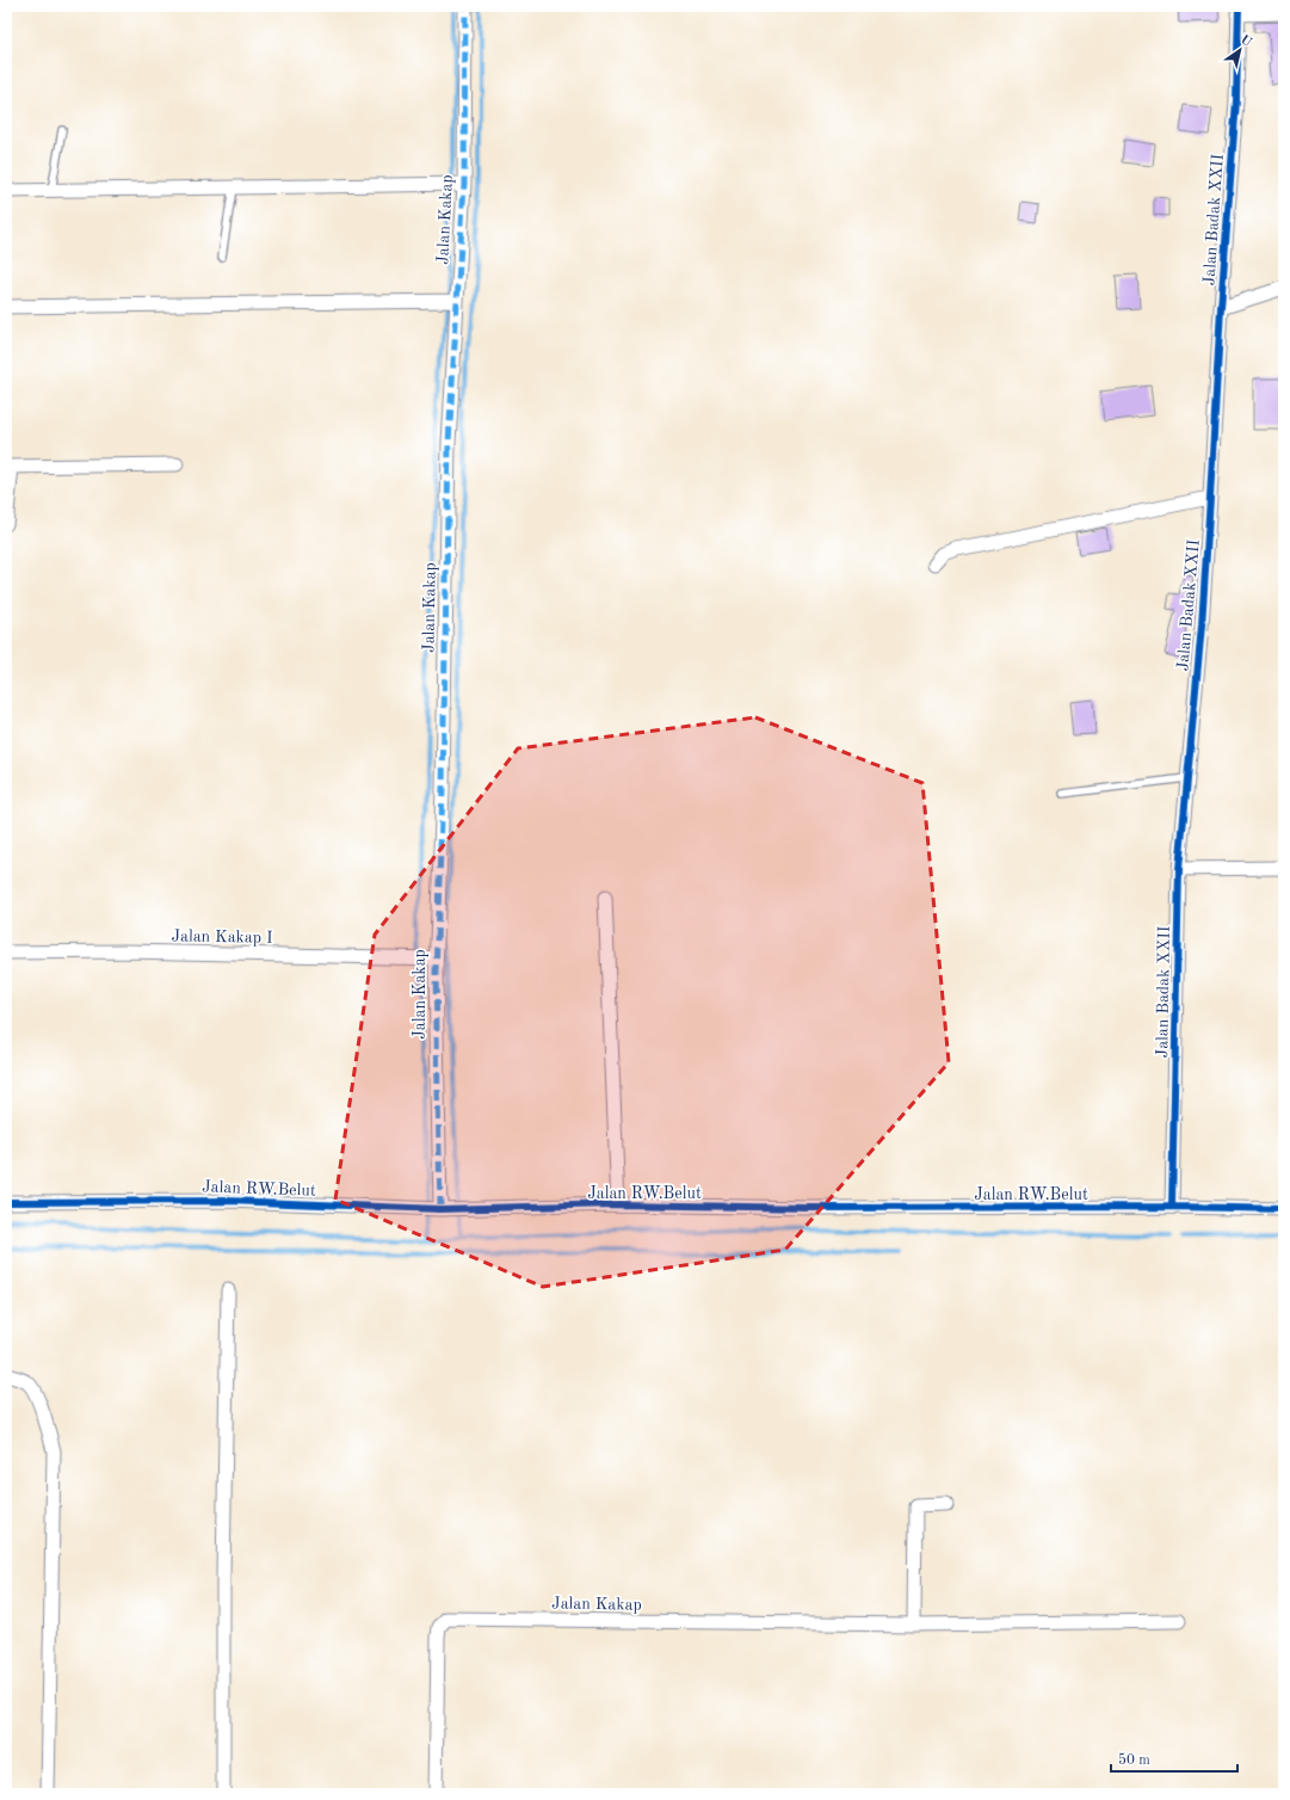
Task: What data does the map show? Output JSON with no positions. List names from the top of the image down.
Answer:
{
  "streets": {
    "street": [
      "Jalan Kakap",
      "Jalan Badak XXII",
      "Jalan Kakap I",
      "Jalan RW.Belut"
    ]
  },
  "crossings": [
    ["Jalan Kakap", "Jalan Kakap I"],
    ["Jalan Kakap", "Jalan RW.Belut"],
    ["Jalan Badak XXII", "Jalan RW.Belut"]
  ],
  "scale_bar": "50 m",
  "north": "top right"
}
